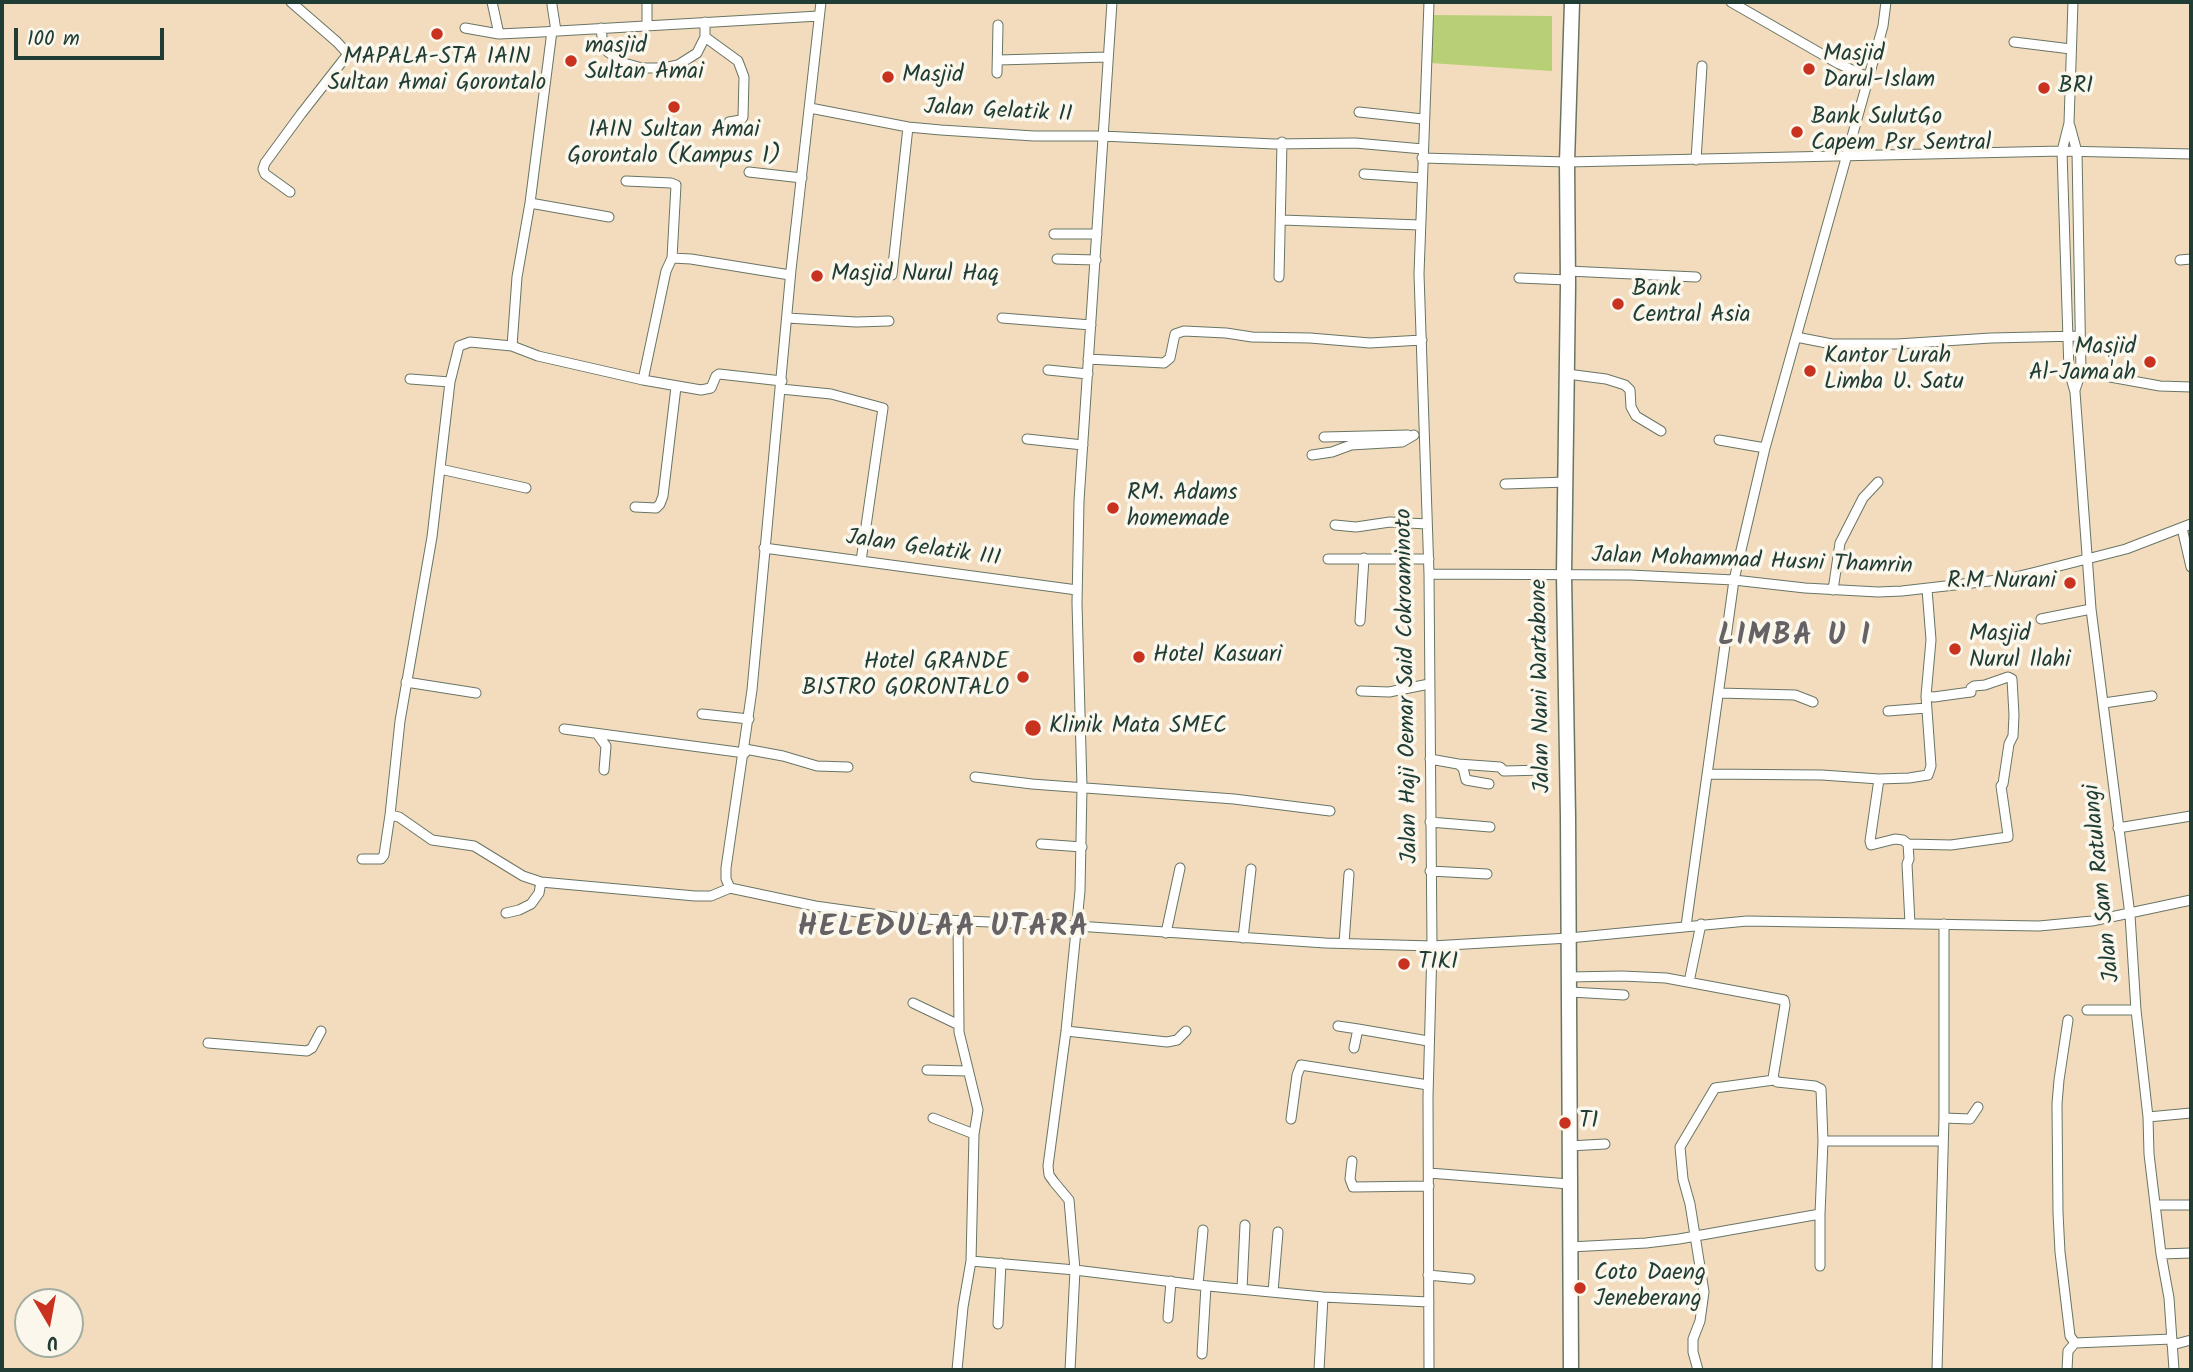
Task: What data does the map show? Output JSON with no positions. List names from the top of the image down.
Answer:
{
  "streets": {
    "main road": ["Jalan Nani Wartabone"],
    "street": [
      "Jalan Gelatik II",
      "Jalan Gelatik III",
      "Jalan Mohammad Husni Thamrin",
      "Jalan Haji Oemar Said Cokroaminoto",
      "Jalan Sam Ratulangi"
    ]
  },
  "crossings": [
    ["Jalan Gelatik II", "Jalan Haji Oemar Said Cokroaminoto"],
    ["Jalan Gelatik II", "Jalan Nani Wartabone"],
    ["Jalan Gelatik II", "Jalan Sam Ratulangi"],
    ["Jalan Mohammad Husni Thamrin", "Jalan Haji Oemar Said Cokroaminoto"],
    ["Jalan Mohammad Husni Thamrin", "Jalan Nani Wartabone"],
    ["Jalan Mohammad Husni Thamrin", "Jalan Sam Ratulangi"]
  ],
  "districts": ["LIMBA U I", "HELEDULAA UTARA"],
  "places": [
    "MAPALA-STA IAIN Sultan Amai Gorontalo",
    "masjid Sultan Amai",
    "Masjid Darul-Islam",
    "Masjid",
    "BRI",
    "IAIN Sultan Amai Gorontalo (Kampus 1)",
    "Bank SulutGo Capem Psr Sentral",
    "Masjid Nurul Haq",
    "Bank Central Asia",
    "Masjid Al-Jama'ah",
    "Kantor Lurah Limba U. Satu",
    "RM. Adams homemade",
    "R.M Nurani",
    "Masjid Nurul Ilahi",
    "Hotel Kasuari",
    "Hotel GRANDE BISTRO GORONTALO",
    "Klinik Mata SMEC",
    "TIKI",
    "T1",
    "Coto Daeng Jeneberang"
  ],
  "scale_bar": "100 m",
  "north": "bottom"
}
